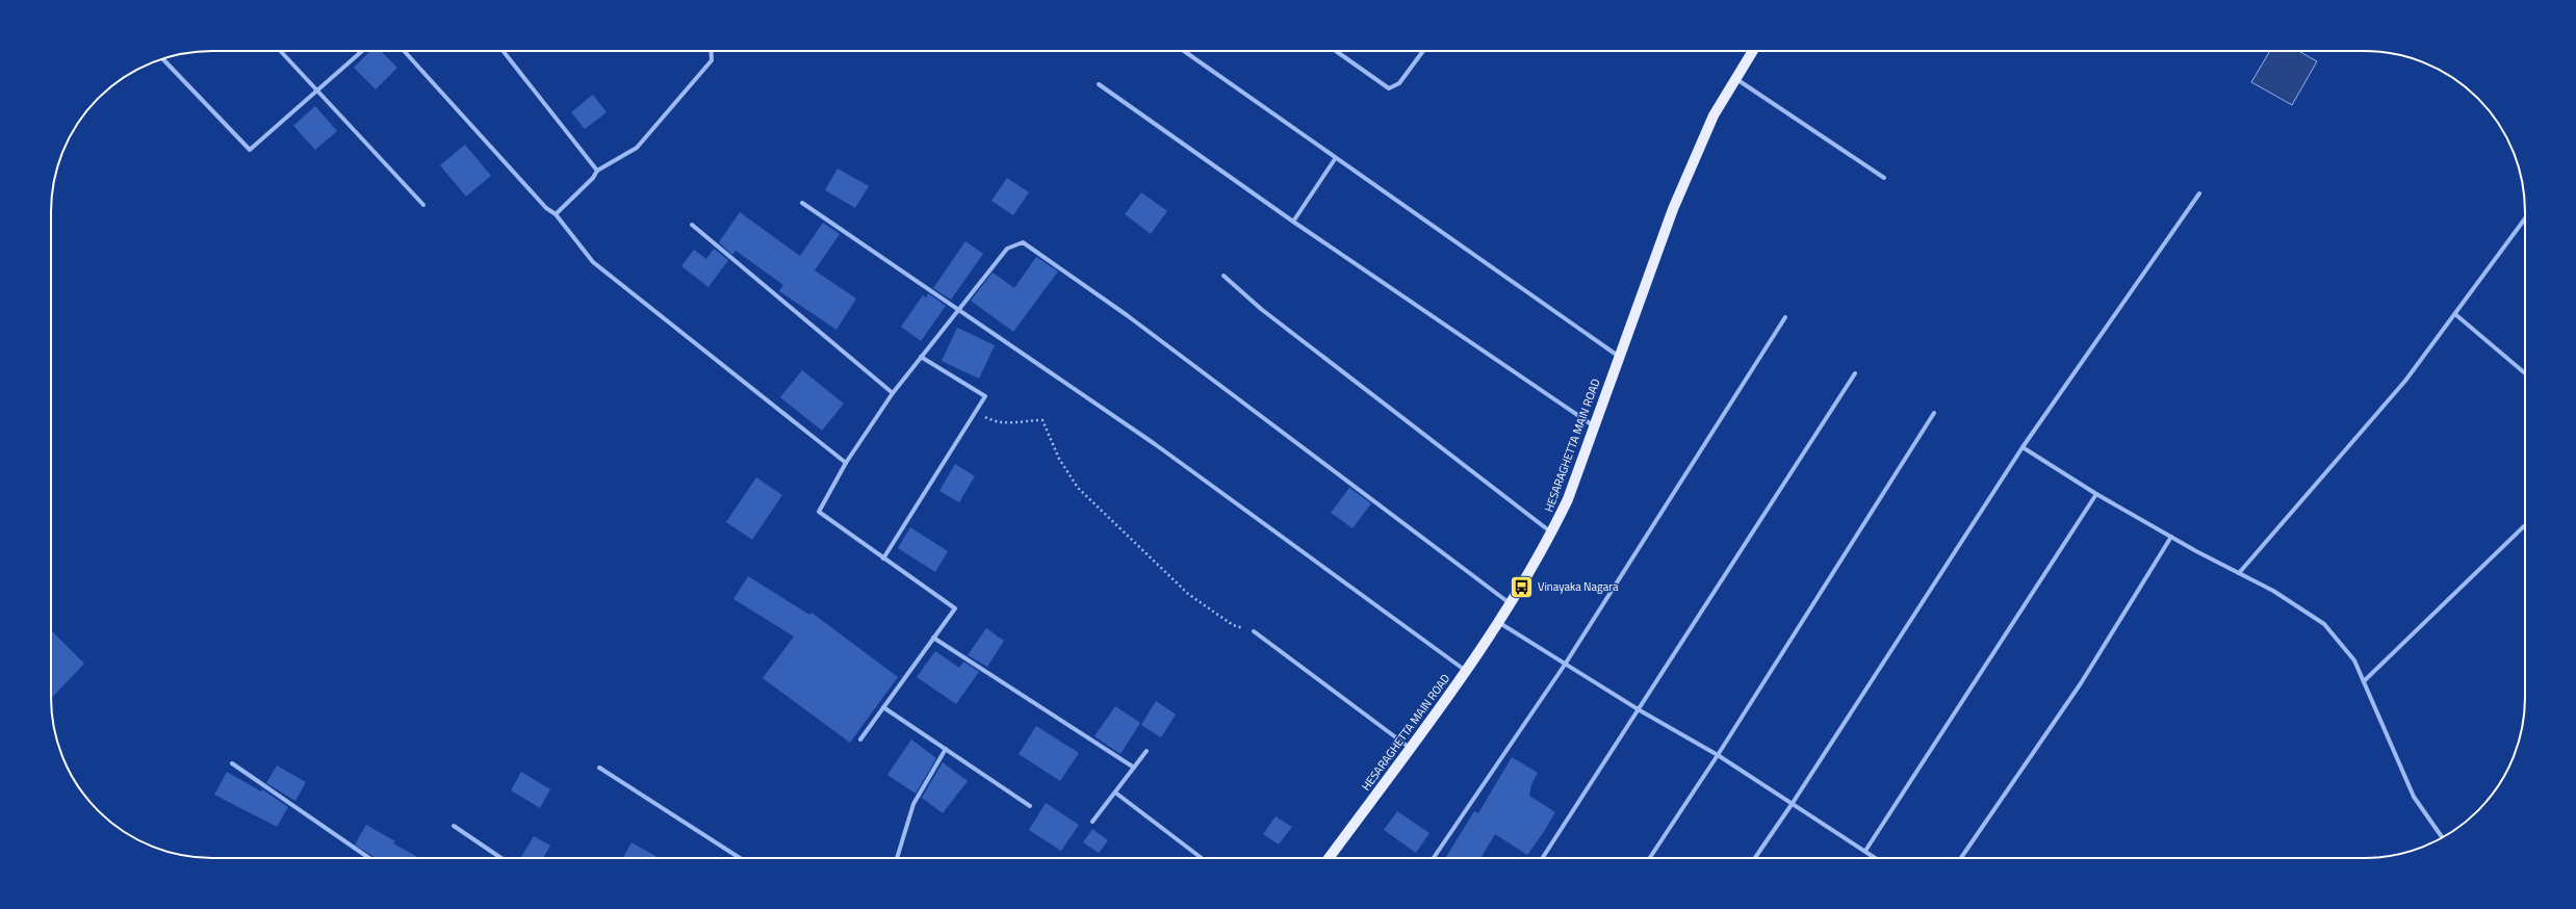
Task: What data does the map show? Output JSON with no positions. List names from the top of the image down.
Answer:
{
  "streets": {
    "main road": ["HESARAGHETTA MAIN ROAD"]
  },
  "places": {
    "bus stop": ["Vinayaka Nagara"]
  }
}
